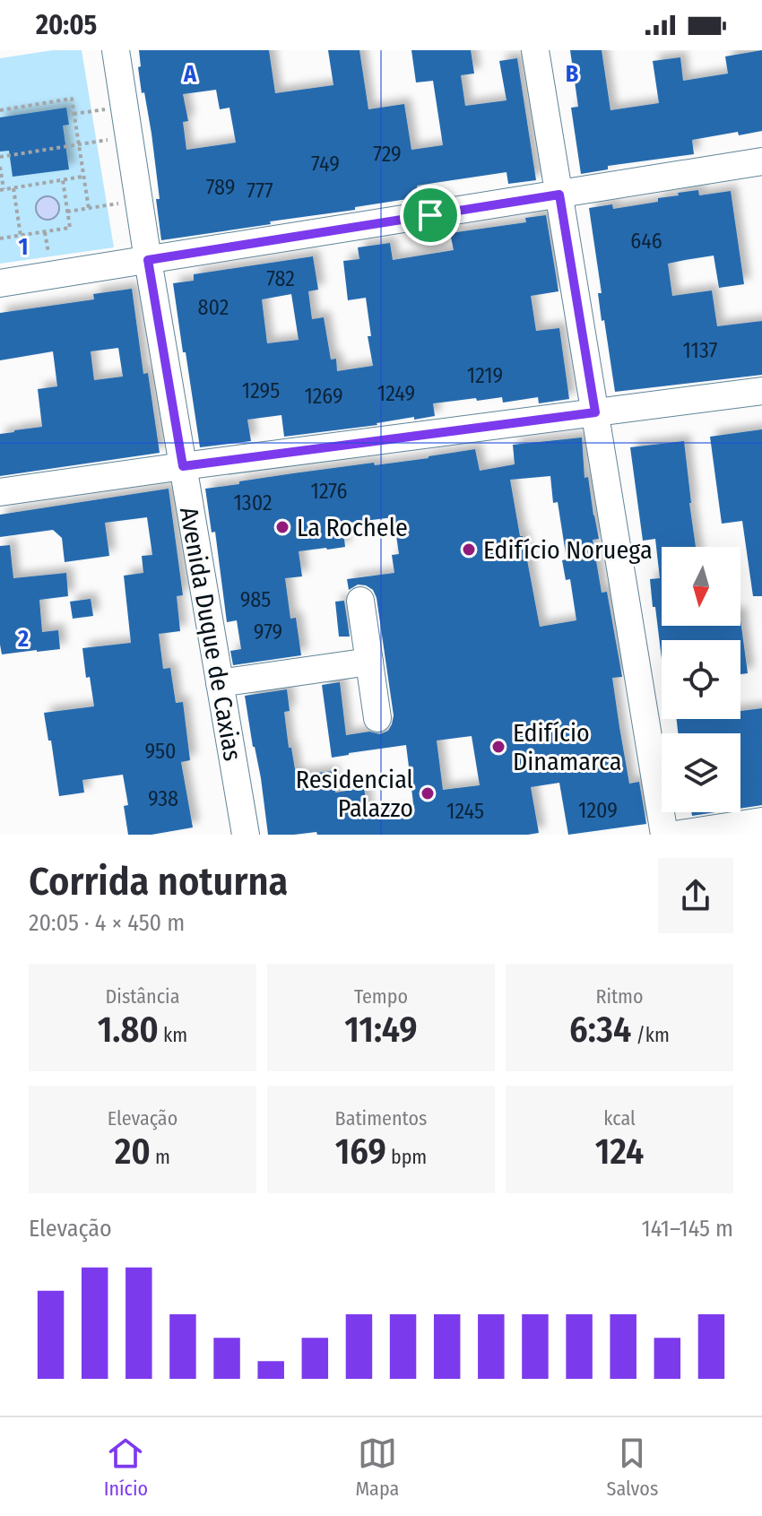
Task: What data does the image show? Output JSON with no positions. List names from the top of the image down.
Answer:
{
  "streets": {
    "street": ["Avenida Duque de Caxias"]
  },
  "places": [
    "La Rochele",
    "Edifício Noruega",
    "Edifício Dinamarca",
    "Residencial Palazzo"
  ],
  "house_numbers": [
    "729",
    "749",
    "789",
    "777",
    "646",
    "782",
    "802",
    "1137",
    "1219",
    "1295",
    "1249",
    "1269",
    "1276",
    "1302",
    "985",
    "979",
    "950",
    "938",
    "1209",
    "1245"
  ],
  "north": "bottom",
  "page": {
    "status": "20:05",
    "heading": ["Corrida noturna", "20:05 · 4 × 450 m"],
    "stats": [
      ["Distância", "1.80 km"],
      ["Tempo", "11:49"],
      ["Ritmo", "6:34 /km"],
      ["Elevação", "20 m"],
      ["Batimentos", "169 bpm"],
      ["kcal", "124"]
    ],
    "chart": ["Elevação", "141–145 m"],
    "tabs": ["Início", "Mapa", "Salvos"]
  },
  "grid": {
    "columns": ["A", "B"],
    "rows": ["1", "2"]
  }
}
